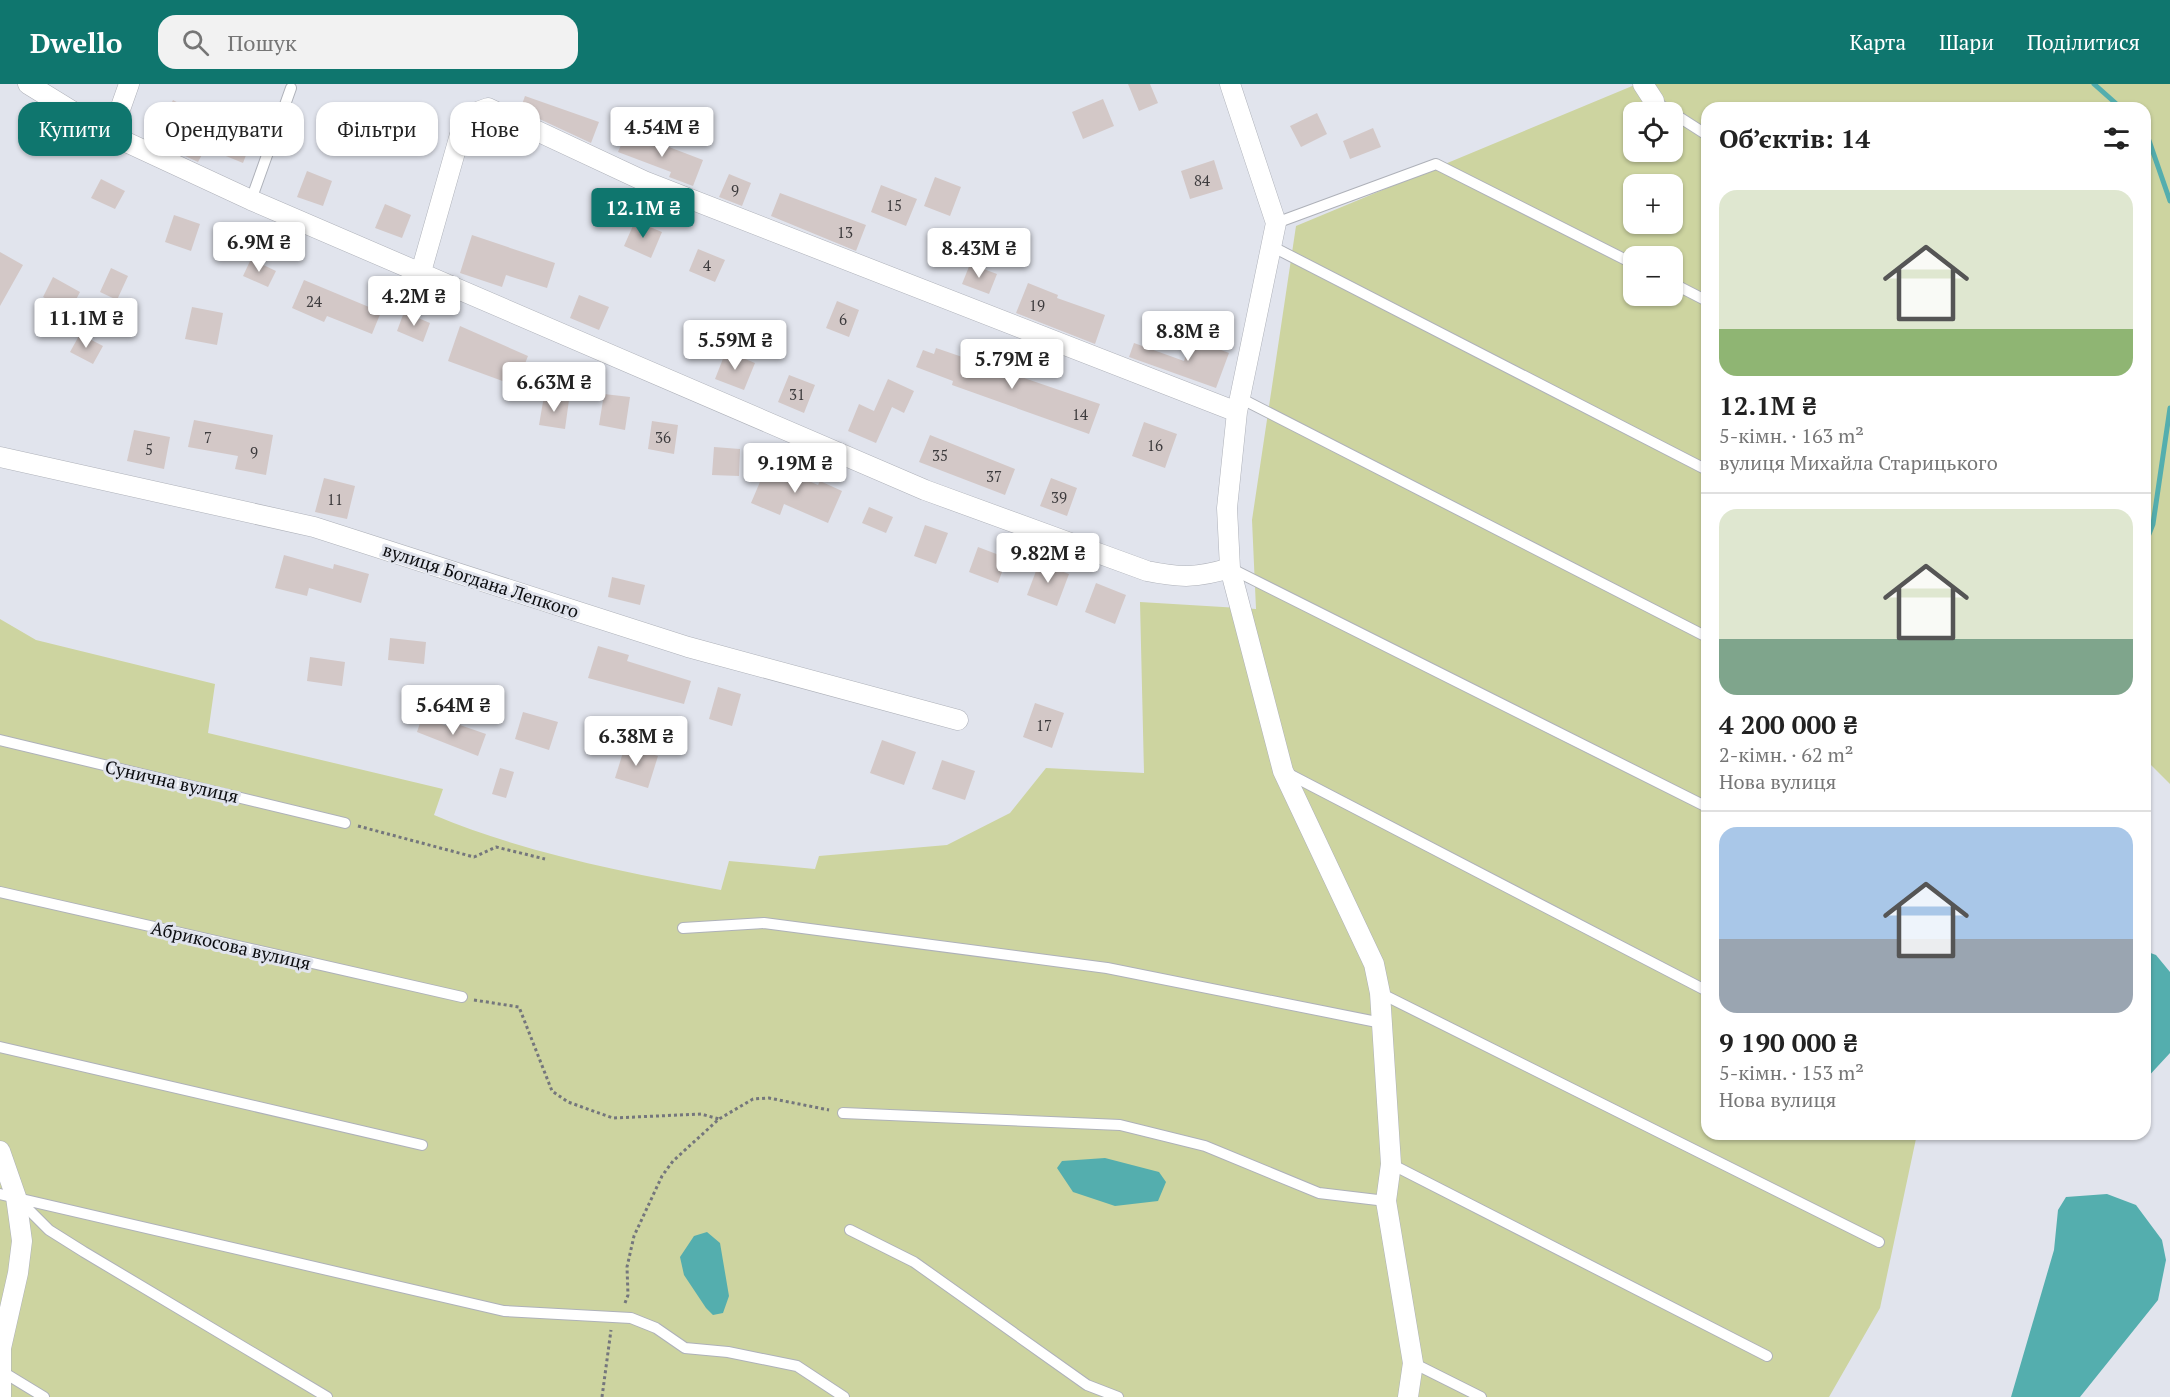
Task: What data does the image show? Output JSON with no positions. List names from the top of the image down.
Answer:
{
  "streets": {
    "street": ["вулиця Богдана Лепкого"],
    "lane": ["Сунична вулиця", "Абрикосова вулиця"]
  },
  "house_numbers": [
    "84",
    "9",
    "15",
    "13",
    "4",
    "24",
    "19",
    "6",
    "31",
    "14",
    "7",
    "36",
    "16",
    "5",
    "9",
    "35",
    "37",
    "39",
    "11",
    "17"
  ],
  "page": {
    "header": "Dwello",
    "search": "Пошук",
    "nav": ["Карта", "Шари", "Поділитися"],
    "map_buttons": ["+", "−"],
    "chip": [
      "Купити",
      "Орендувати",
      "Фільтри",
      "Нове"
    ],
    "heading": "Об’єктів: 14",
    "price": [
      "4.54M ₴",
      "12.1M ₴",
      "6.9M ₴",
      "8.43M ₴",
      "4.2M ₴",
      "11.1M ₴",
      "8.8M ₴",
      "5.59M ₴",
      "5.79M ₴",
      "6.63M ₴",
      "9.19M ₴",
      "9.82M ₴",
      "5.64M ₴",
      "6.38M ₴"
    ],
    "list": [
      {
        "name": "12.1M ₴",
        "note": "5-кімн. · 163 m² · вулиця Михайла Старицького"
      },
      {
        "name": "4 200 000 ₴",
        "note": "2-кімн. · 62 m² · Нова вулиця"
      },
      {
        "name": "9 190 000 ₴",
        "note": "5-кімн. · 153 m² · Нова вулиця"
      }
    ]
  }
}
